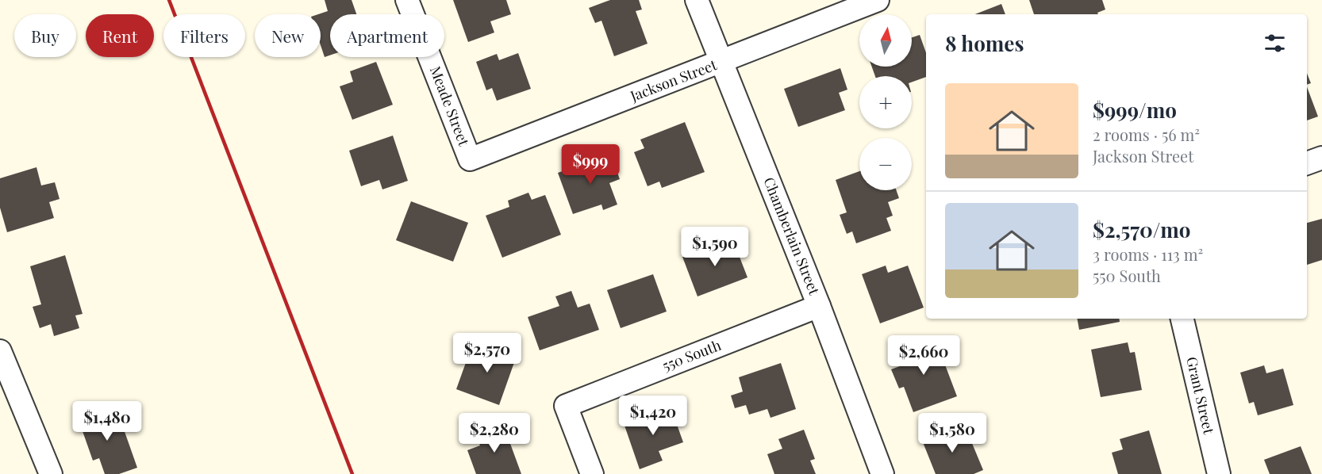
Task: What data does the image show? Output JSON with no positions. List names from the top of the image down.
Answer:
{
  "streets": {
    "street": [
      "Jackson Street",
      "Meade Street",
      "Chamberlain Street",
      "550 South",
      "Grant Street"
    ]
  },
  "crossings": [
    ["Jackson Street", "Meade Street"],
    ["Jackson Street", "Chamberlain Street"],
    ["Chamberlain Street", "550 South"]
  ],
  "north": "top",
  "page": {
    "map_buttons": ["+", "−"],
    "chip": [
      "Buy",
      "Rent",
      "Filters",
      "New",
      "Apartment"
    ],
    "heading": "8 homes",
    "list": [
      {
        "name": "$999/mo",
        "note": "2 rooms · 56 m² · Jackson Street"
      },
      {
        "name": "$2,570/mo",
        "note": "3 rooms · 113 m² · 550 South"
      }
    ],
    "price": [
      "$999",
      "$1,590",
      "$2,570",
      "$2,660",
      "$1,420",
      "$1,480",
      "$2,280",
      "$1,580"
    ]
  }
}
